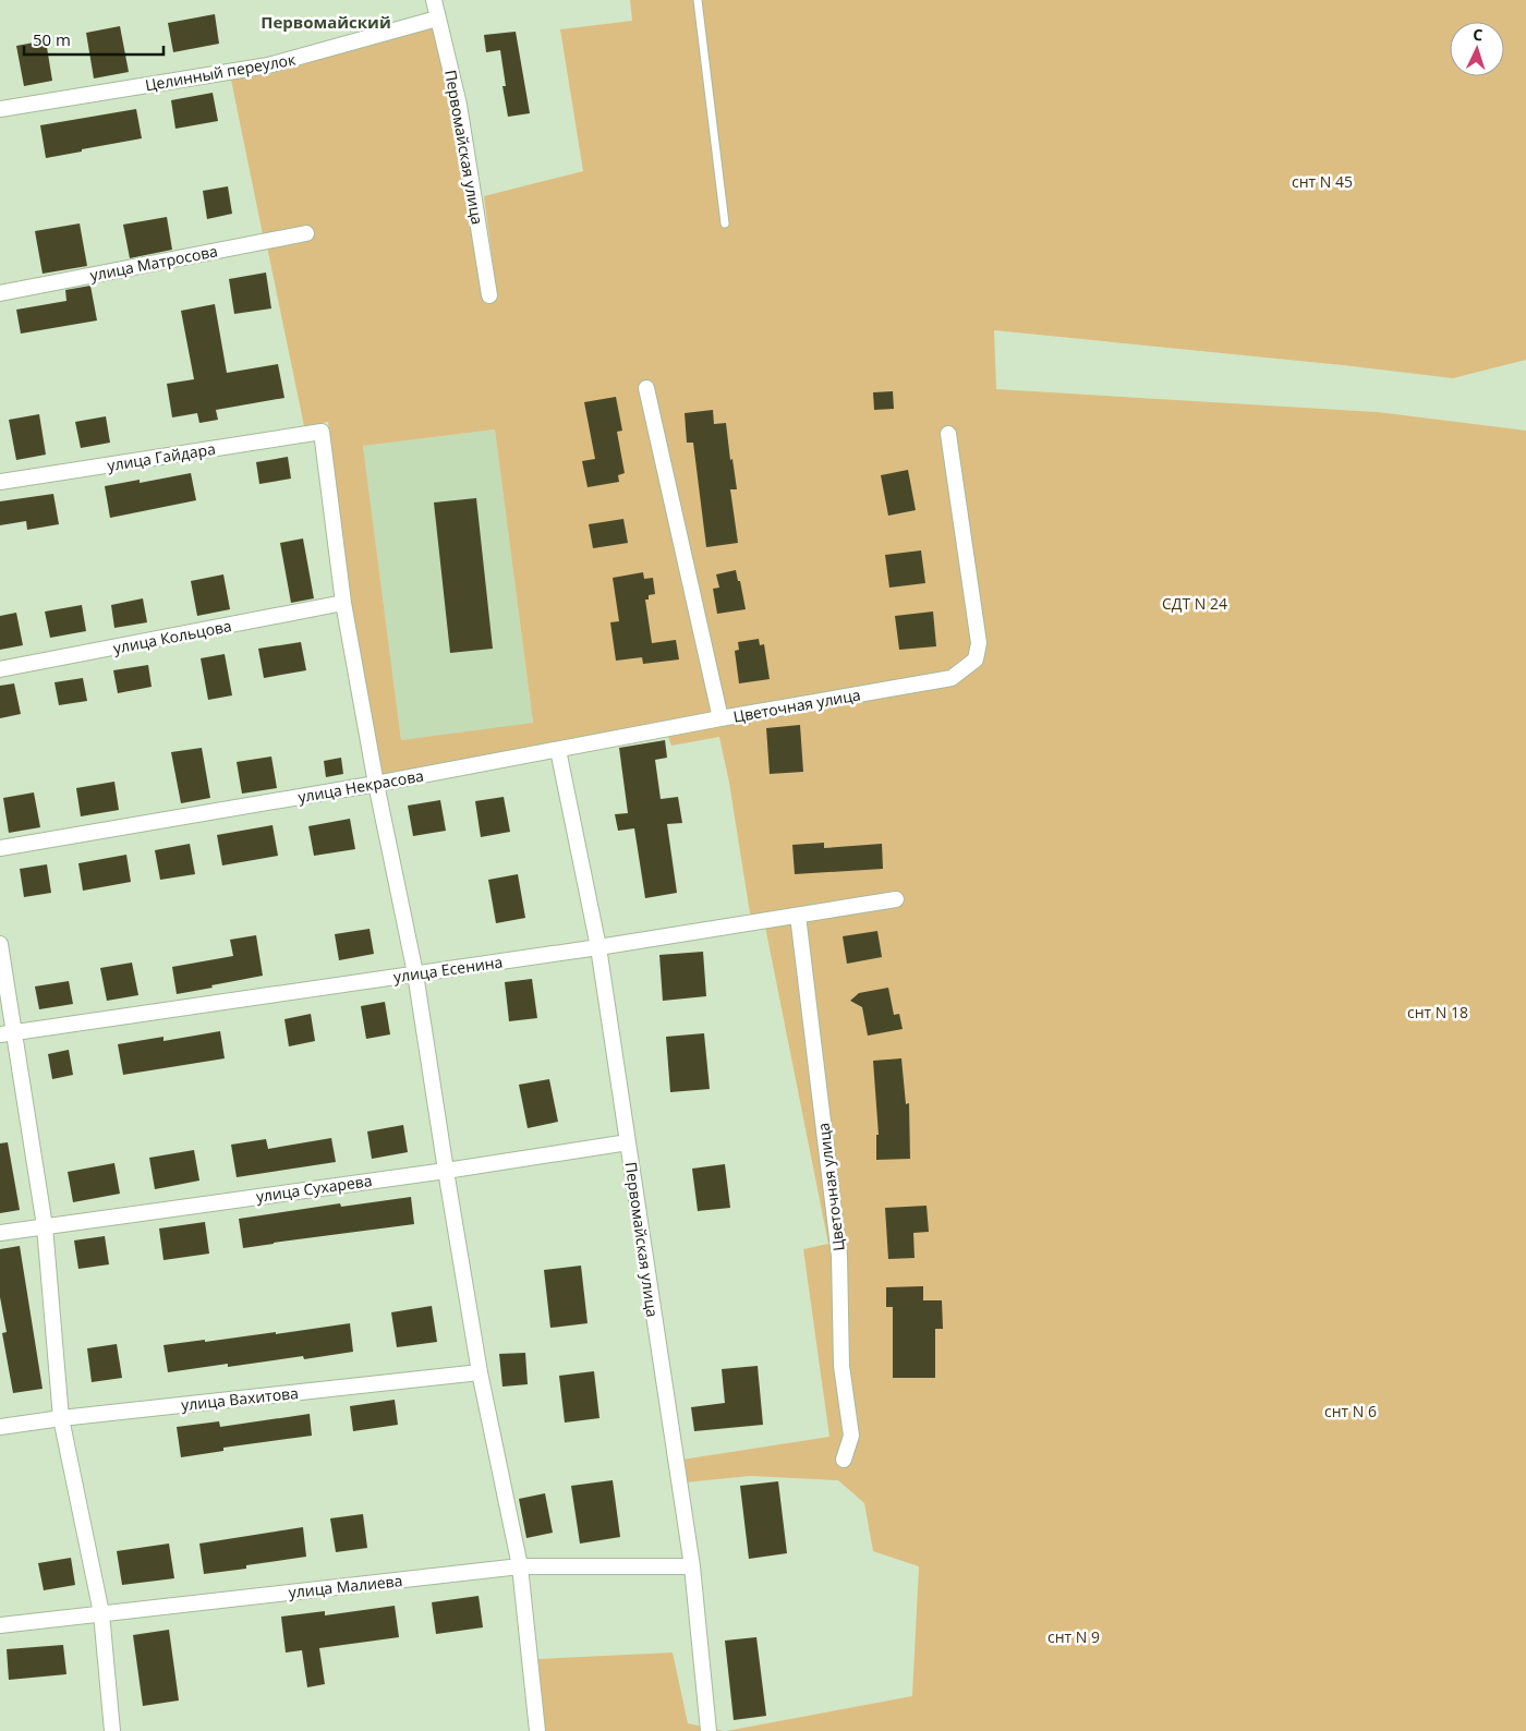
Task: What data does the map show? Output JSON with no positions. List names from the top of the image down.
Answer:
{
  "streets": {
    "street": [
      "Целинный переулок",
      "Первомайская улица",
      "улица Матросова",
      "улица Гайдара",
      "улица Кольцова",
      "Цветочная улица",
      "улица Некрасова",
      "улица Есенина",
      "улица Сухарева",
      "улица Вахитова",
      "улица Малиева"
    ]
  },
  "crossings": [
    ["Целинный переулок", "Первомайская улица"],
    ["Первомайская улица", "улица Некрасова"],
    ["Первомайская улица", "улица Есенина"],
    ["Первомайская улица", "улица Сухарева"],
    ["Первомайская улица", "улица Малиева"],
    ["улица Гайдара", "улица Кольцова"],
    ["Цветочная улица", "улица Некрасова"],
    ["Цветочная улица", "улица Есенина"]
  ],
  "districts": ["Первомайский"],
  "parks": [
    "снт N 45",
    "СДТ N 24",
    "снт N 18",
    "снт N 6",
    "снт N 9"
  ],
  "scale_bar": "50 m",
  "north": "top"
}
